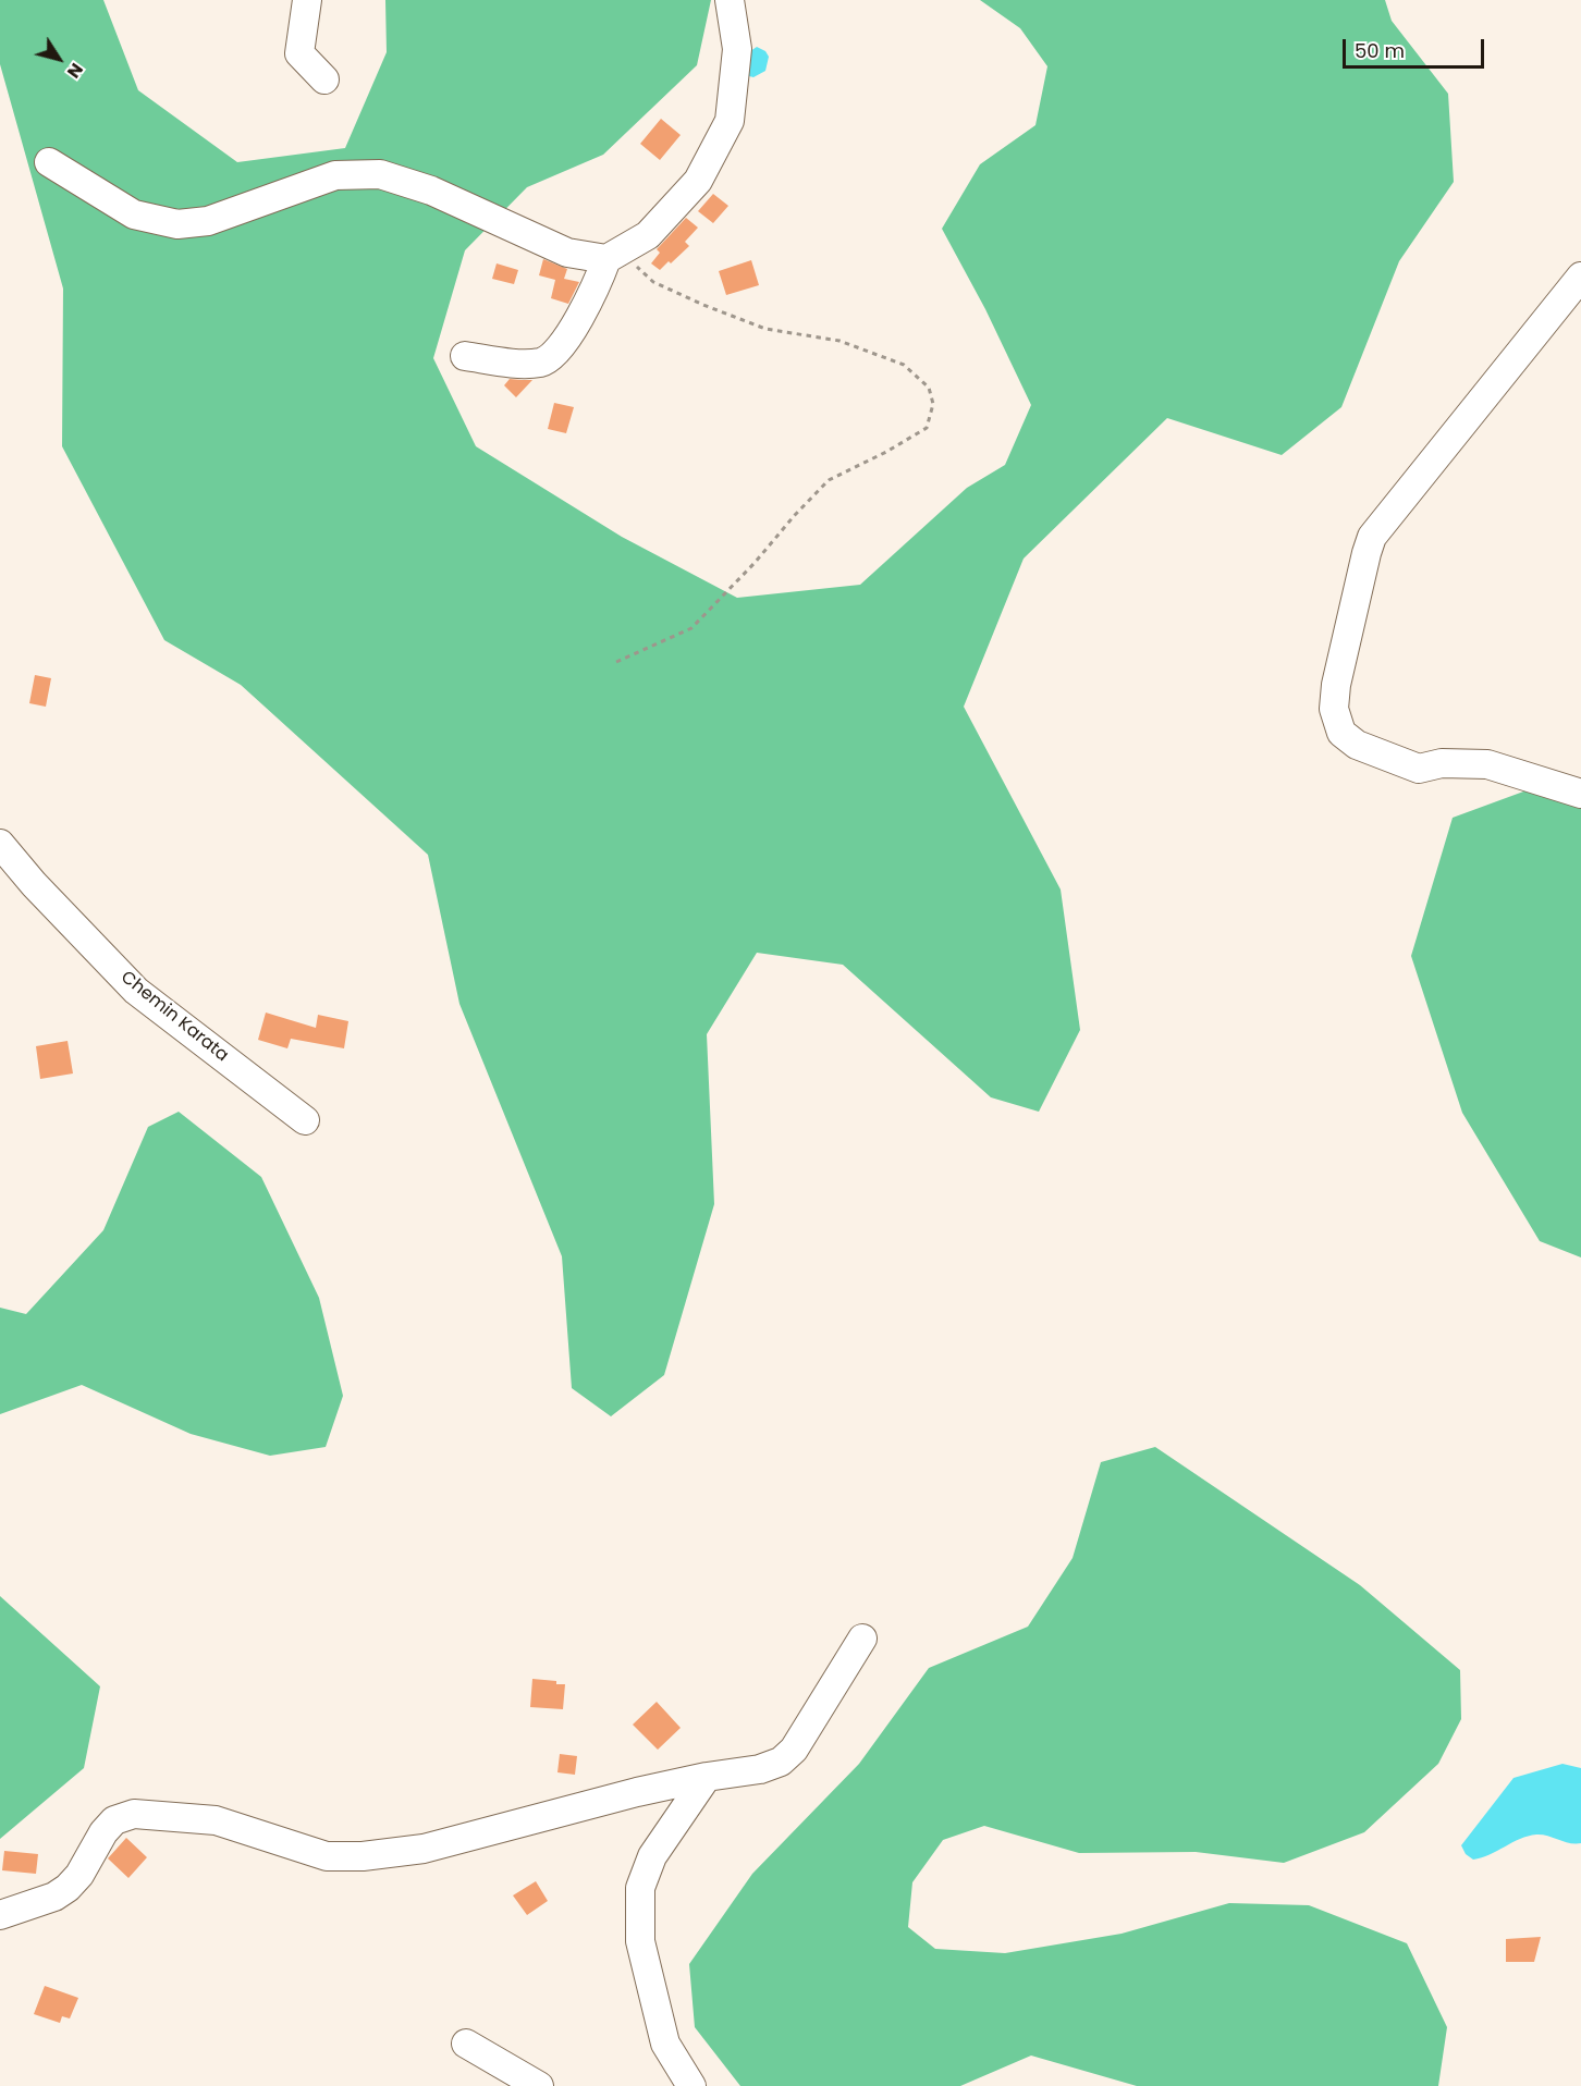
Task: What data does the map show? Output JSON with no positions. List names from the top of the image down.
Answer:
{
  "streets": {
    "street": ["Chemin Karata"]
  },
  "scale_bar": "50 m",
  "north": "bottom right"
}
